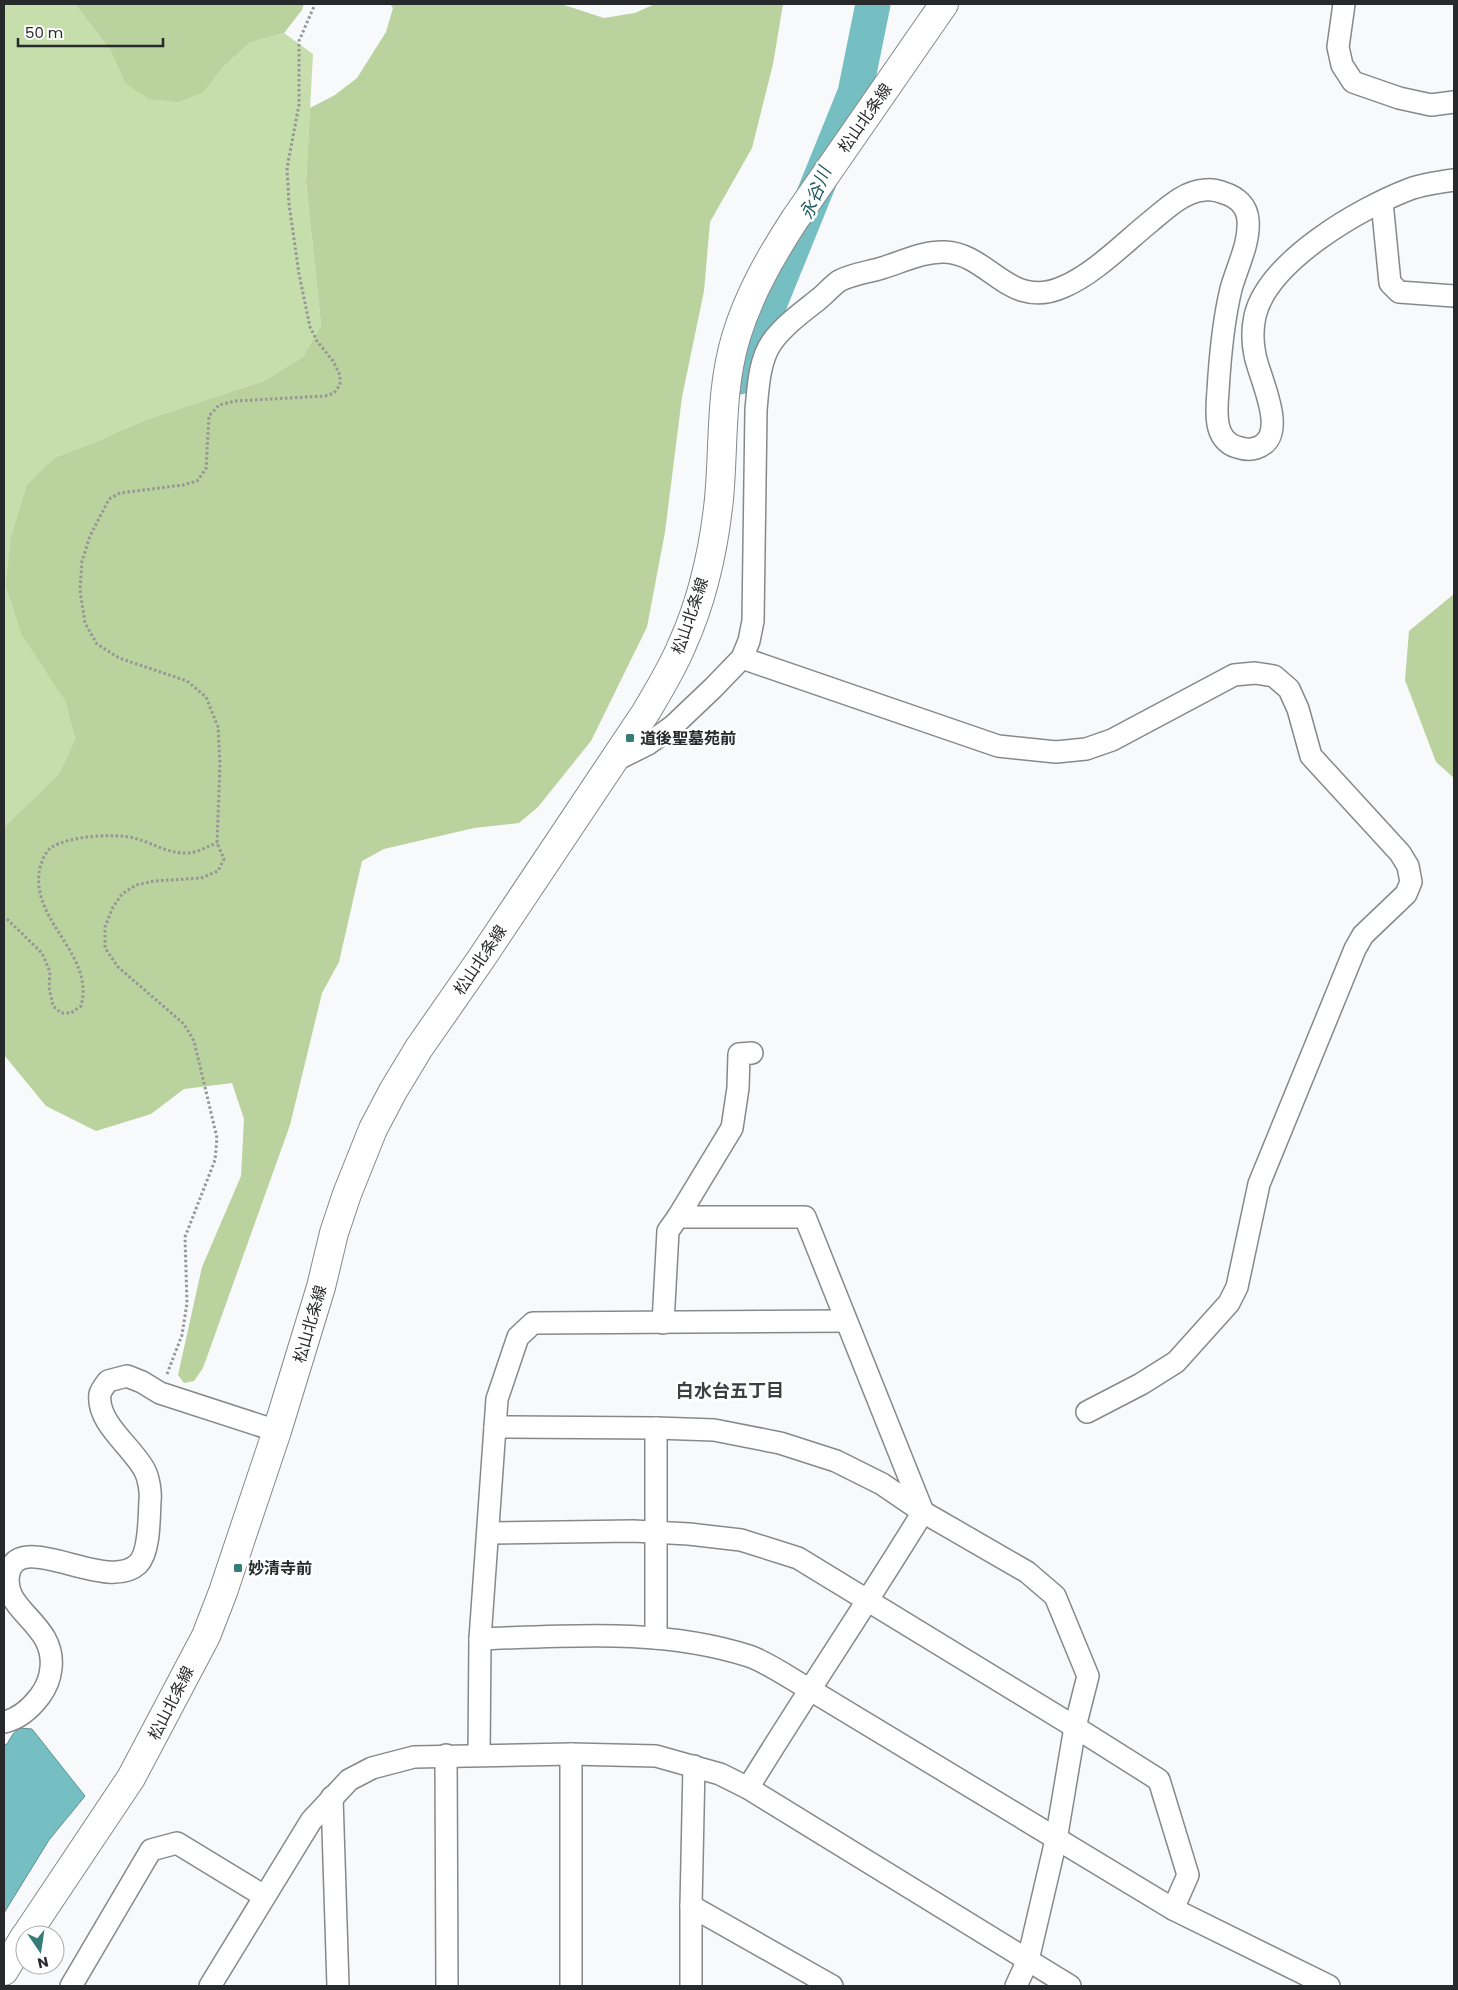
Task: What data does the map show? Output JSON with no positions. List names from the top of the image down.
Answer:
{
  "streets": {
    "main road": ["松山北条線"]
  },
  "districts": ["白水台五丁目"],
  "water": ["永谷川"],
  "places": {
    "transit": ["道後聖墓苑前", "妙清寺前"]
  },
  "scale_bar": "50 m",
  "north": "bottom"
}
